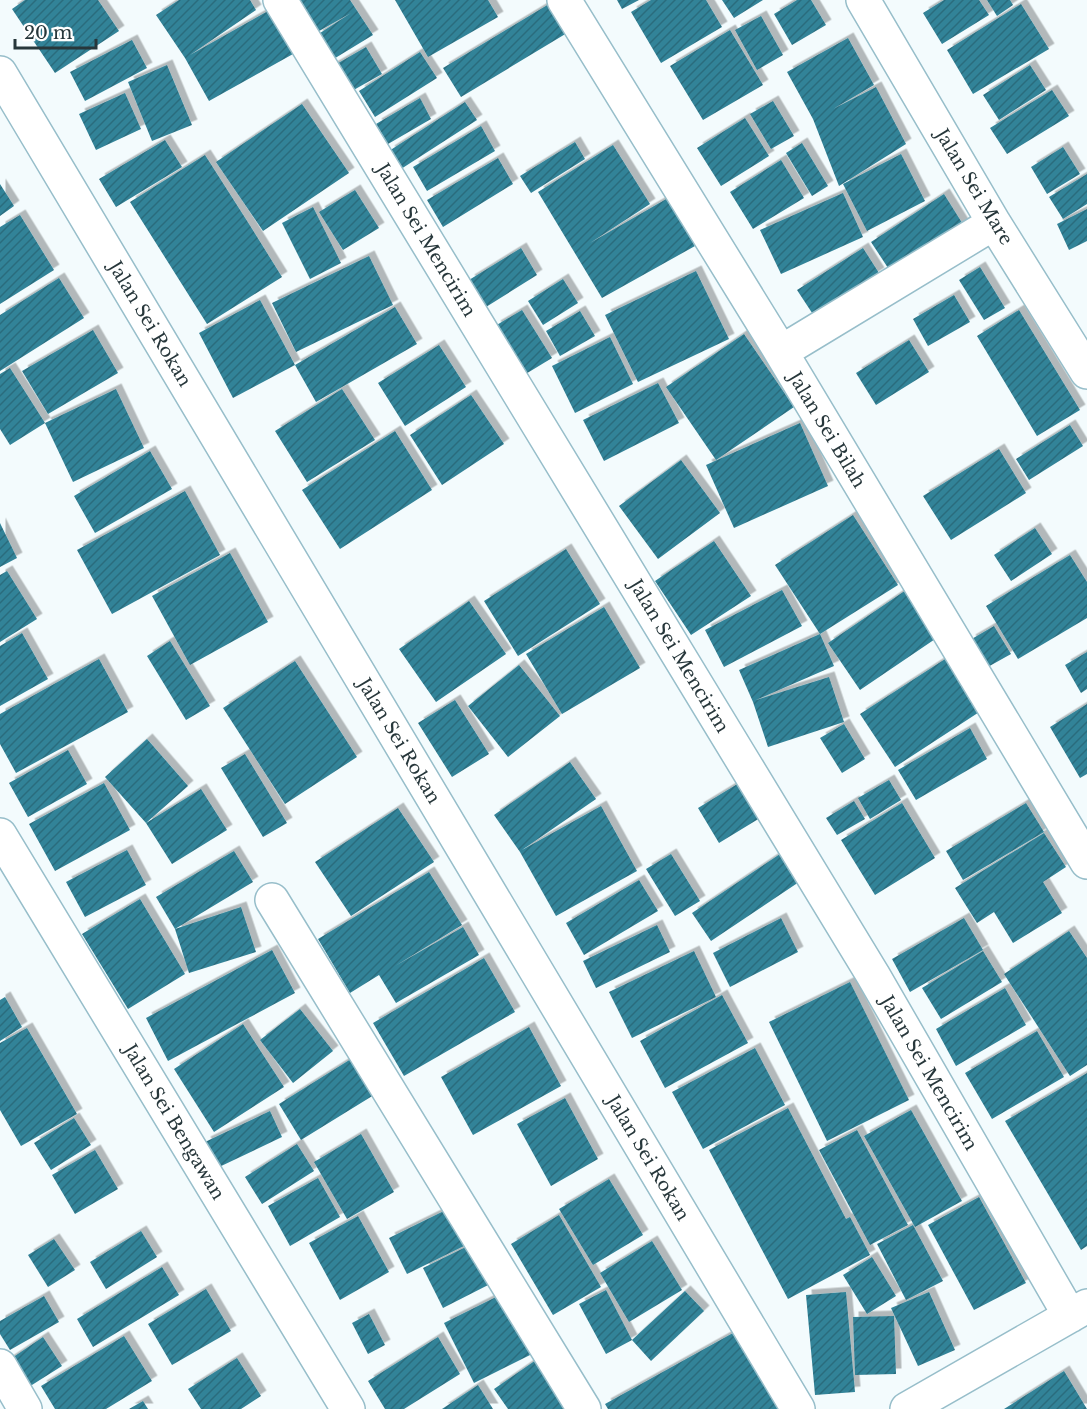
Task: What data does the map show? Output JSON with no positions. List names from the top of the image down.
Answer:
{
  "streets": {
    "street": [
      "Jalan Sei Mare",
      "Jalan Sei Mencirim",
      "Jalan Sei Rokan",
      "Jalan Sei Bilah",
      "Jalan Sei Bengawan"
    ]
  },
  "scale_bar": "20 m"
}
